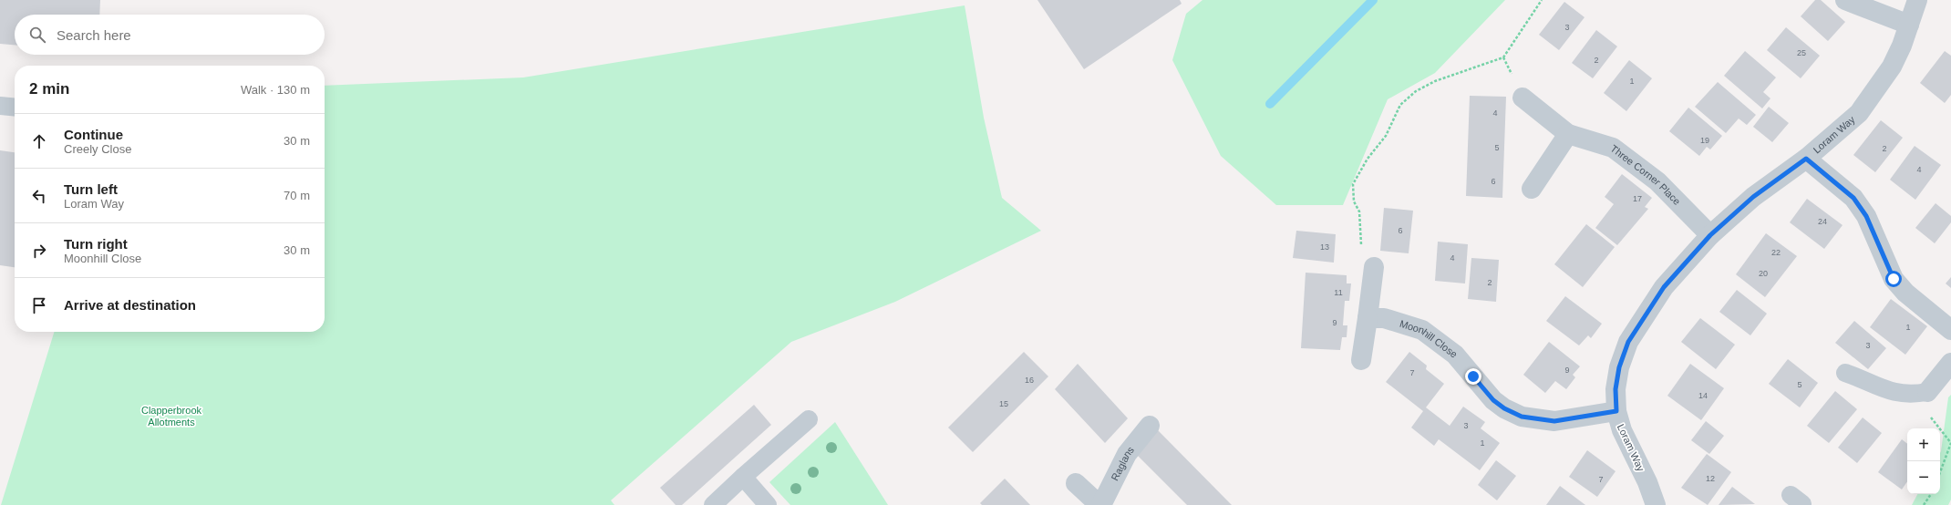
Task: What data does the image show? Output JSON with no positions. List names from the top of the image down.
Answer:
{
  "streets": {
    "street": [
      "Loram Way",
      "Three Corner Place",
      "Moonhill Close",
      "Raglans"
    ]
  },
  "crossings": [
    ["Loram Way", "Three Corner Place"],
    ["Loram Way", "Moonhill Close"]
  ],
  "parks": ["Clapperbrook Allotments"],
  "house_numbers": [
    "3",
    "25",
    "2",
    "1",
    "4",
    "19",
    "5",
    "2",
    "4",
    "6",
    "17",
    "24",
    "6",
    "13",
    "22",
    "4",
    "20",
    "2",
    "11",
    "9",
    "1",
    "3",
    "9",
    "7",
    "16",
    "5",
    "14",
    "15",
    "3",
    "1",
    "12",
    "7"
  ],
  "page": {
    "search": "Search here",
    "heading": ["2 min", "Walk · 130 m"],
    "list": [
      ["Continue", "Creely Close", "30 m"],
      ["Turn left", "Loram Way", "70 m"],
      ["Turn right", "Moonhill Close", "30 m"],
      "Arrive at destination"
    ],
    "map_buttons": ["+", "−"]
  }
}
